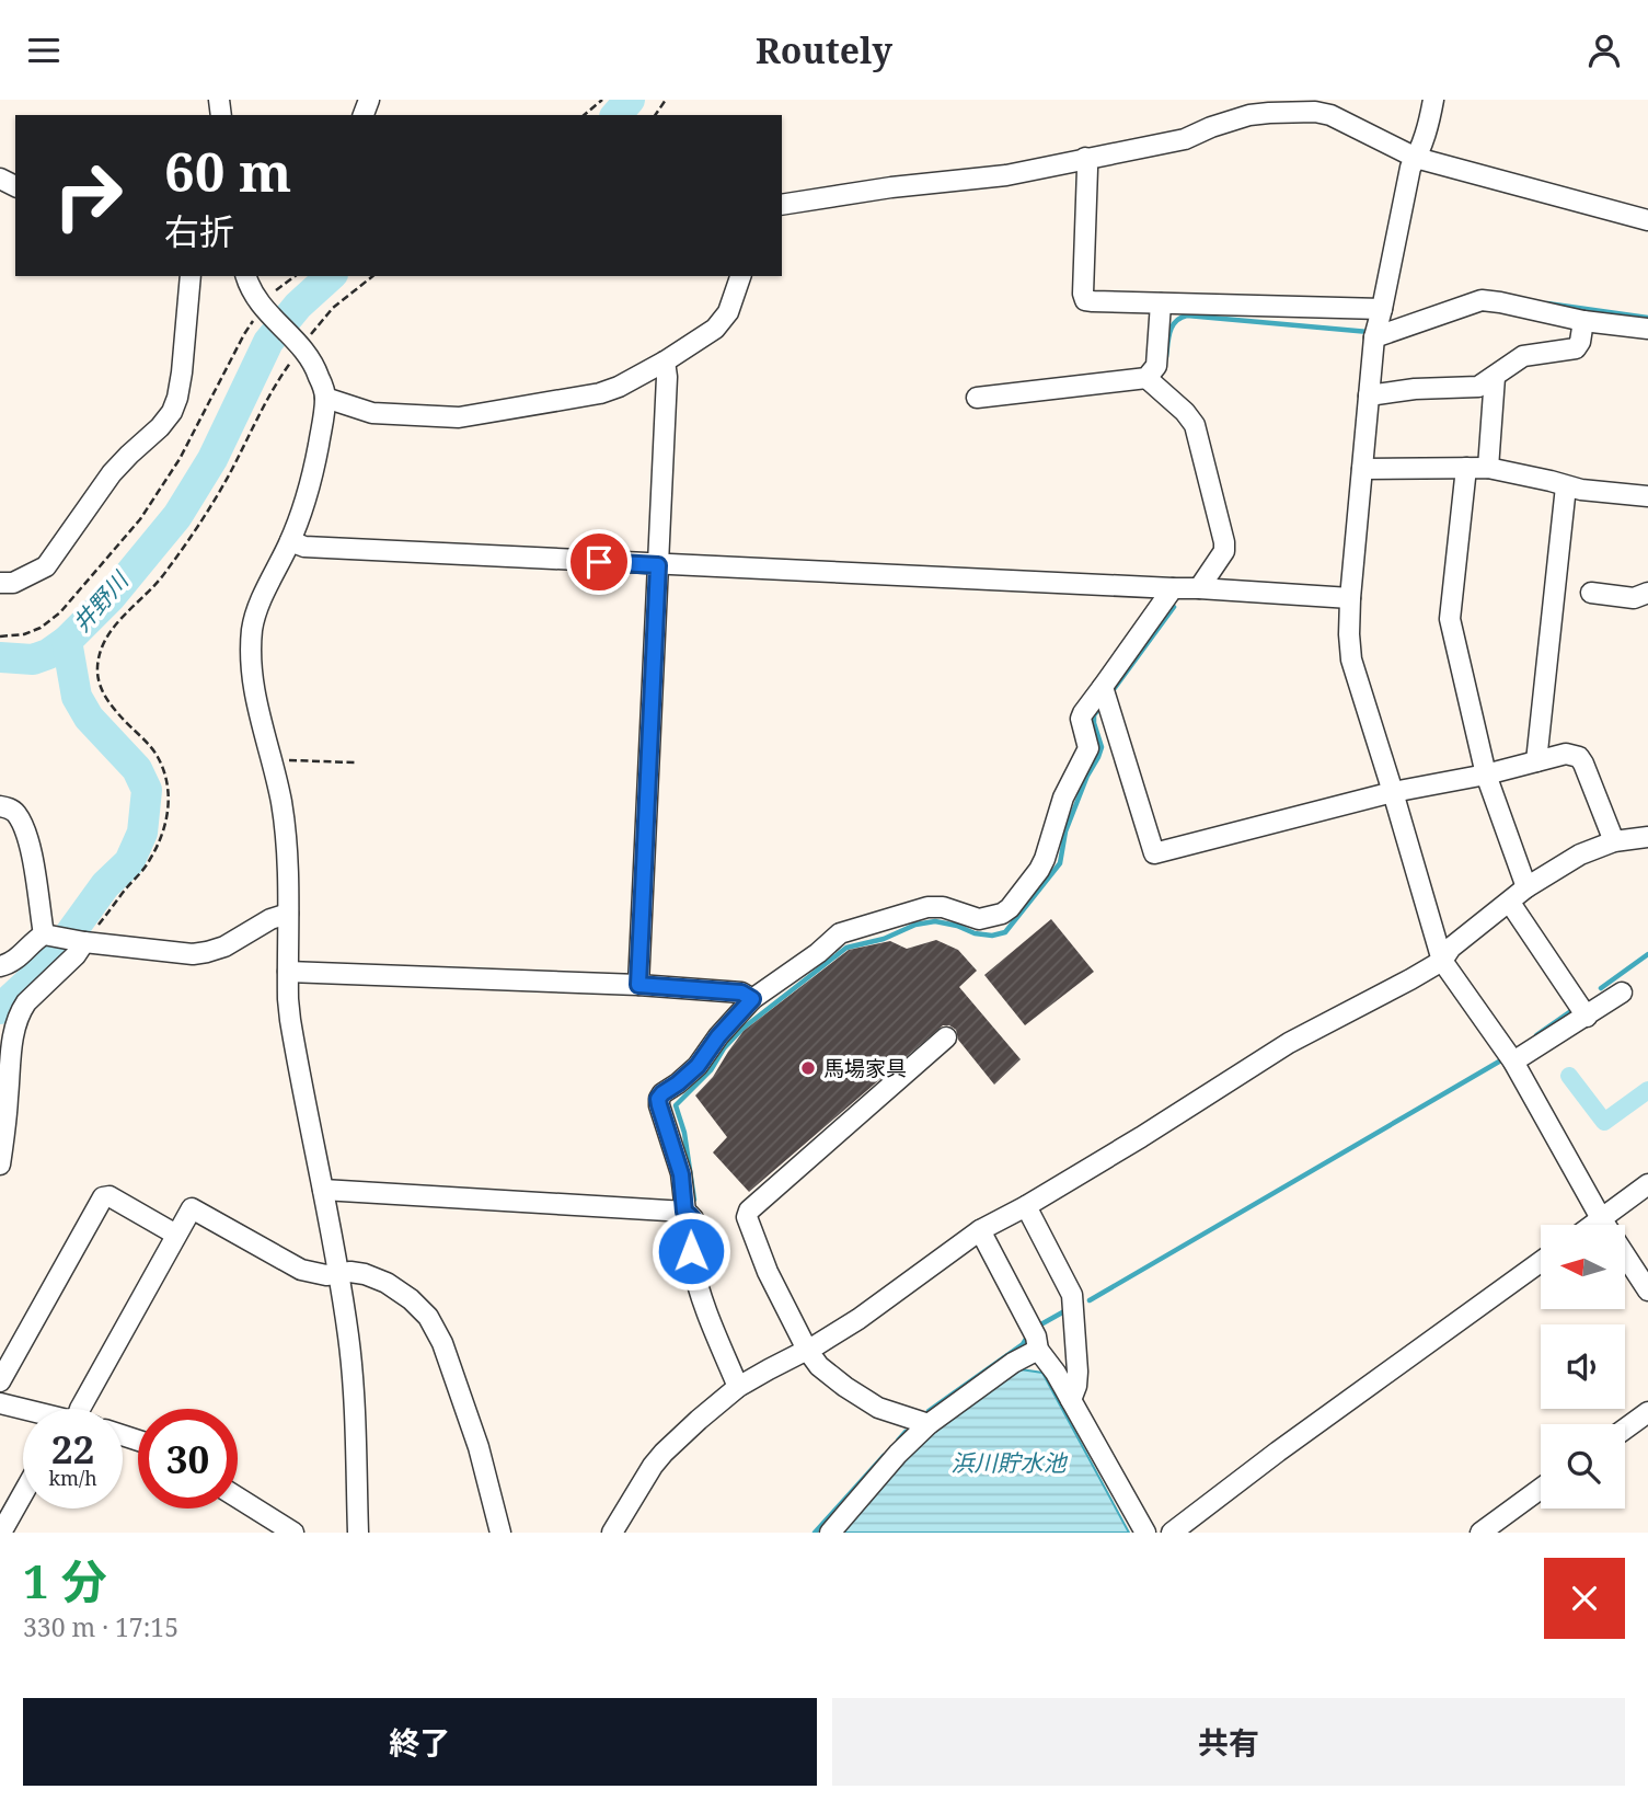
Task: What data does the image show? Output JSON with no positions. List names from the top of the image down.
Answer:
{
  "water": ["井野川", "浜川貯水池"],
  "places": ["馬場家具"],
  "north": "left",
  "page": {
    "header": "Routely",
    "turn": ["60 m", "右折"],
    "speed": "22 km/h",
    "limit": "30",
    "heading": ["1 分", "330 m · 17:15"],
    "buttons": ["終了", "共有"]
  }
}
